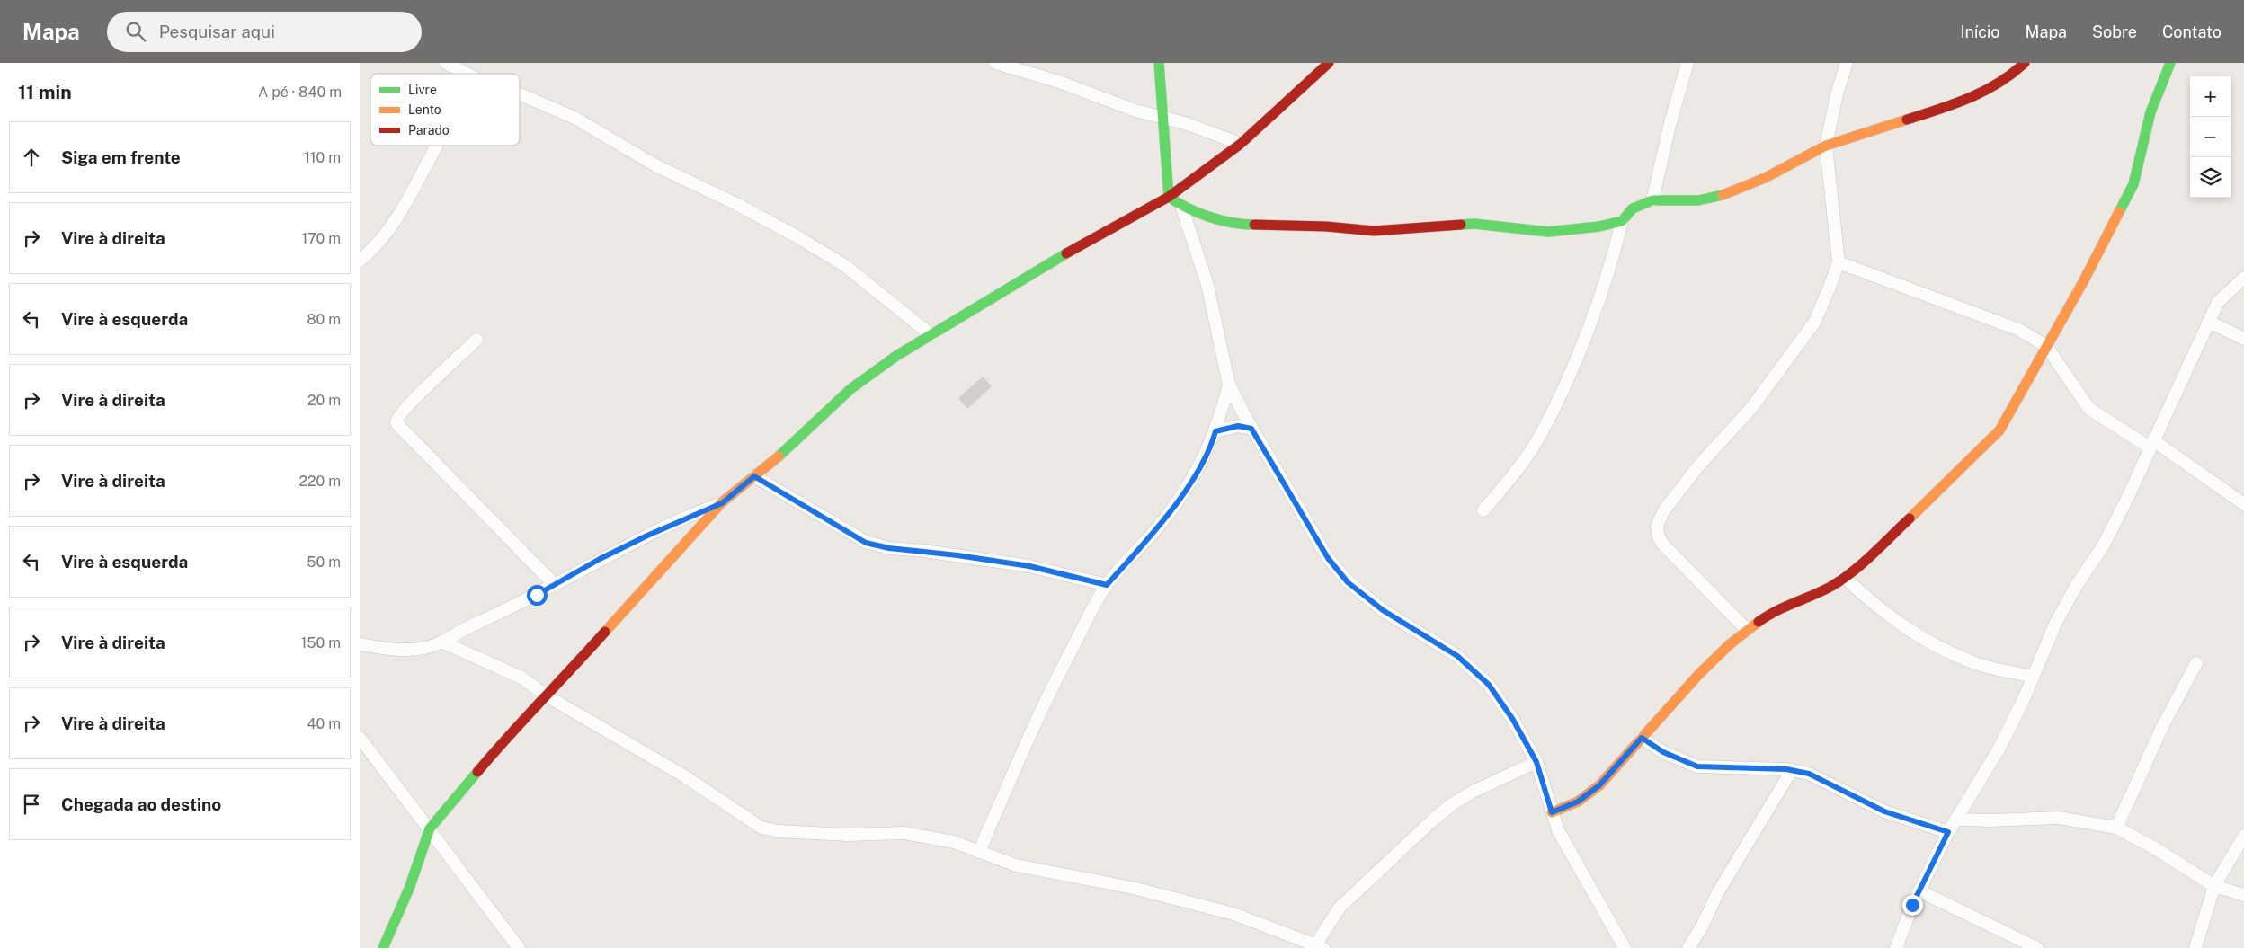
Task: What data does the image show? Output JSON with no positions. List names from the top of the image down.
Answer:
{
  "legend": ["Livre", "Lento", "Parado"],
  "page": {
    "header": "Mapa",
    "search": "Pesquisar aqui",
    "nav": [
      "Início",
      "Mapa",
      "Sobre",
      "Contato"
    ],
    "heading": ["11 min", "A pé · 840 m"],
    "map_buttons": ["+", "−"],
    "list": [
      ["Siga em frente", "110 m"],
      ["Vire à direita", "170 m"],
      ["Vire à esquerda", "80 m"],
      ["Vire à direita", "20 m"],
      ["Vire à direita", "220 m"],
      ["Vire à esquerda", "50 m"],
      ["Vire à direita", "150 m"],
      ["Vire à direita", "40 m"],
      "Chegada ao destino"
    ]
  }
}
